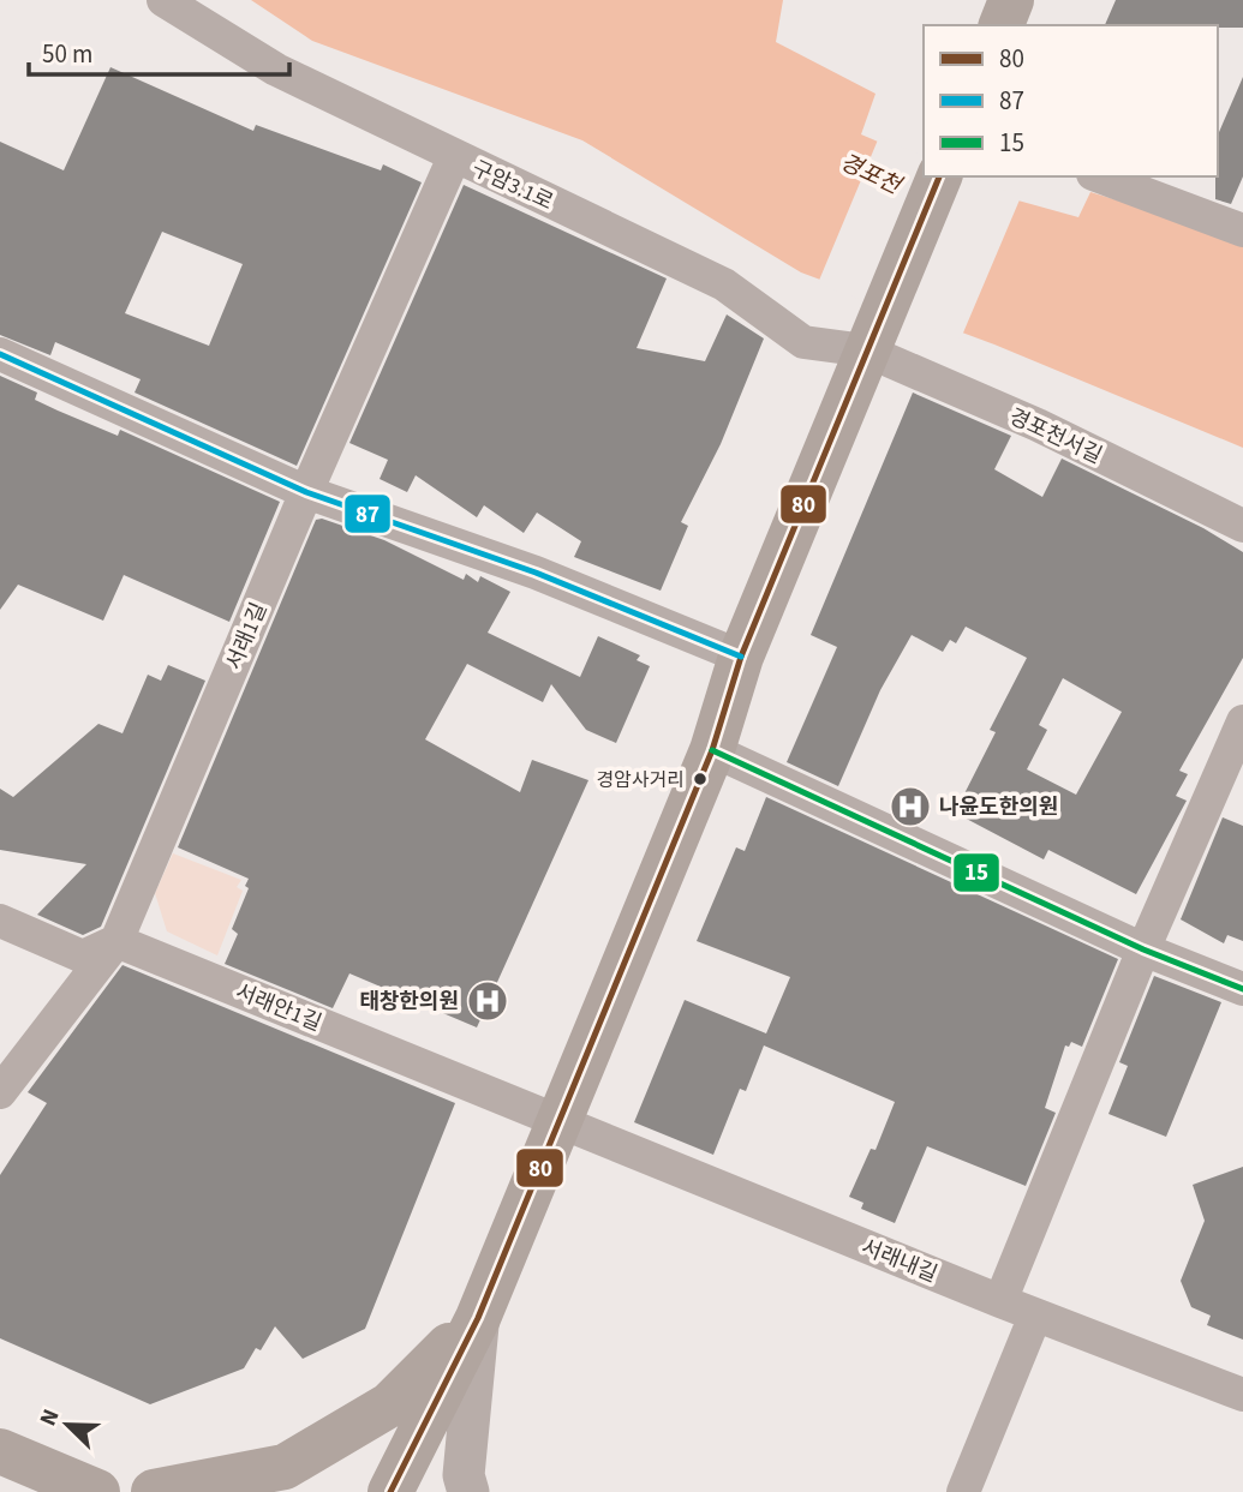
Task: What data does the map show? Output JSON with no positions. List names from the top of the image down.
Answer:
{
  "streets": {
    "street": [
      "구암3.1로",
      "경포천서길",
      "서래1길",
      "서래안1길",
      "서래내길"
    ]
  },
  "crossings": [
    ["구암3.1로", "경포천서길"],
    ["구암3.1로", "서래1길"],
    ["서래1길", "서래안1길"],
    ["서래안1길", "서래내길"]
  ],
  "water": ["경포천"],
  "places": {
    "other": ["경암사거리"],
    "hospital": ["나윤도한의원", "태창한의원"]
  },
  "lines": ["transit line 80", "transit line 87", "transit line 15"],
  "legend": ["80", "87", "15"],
  "scale_bar": "50 m",
  "north": "top left"
}
